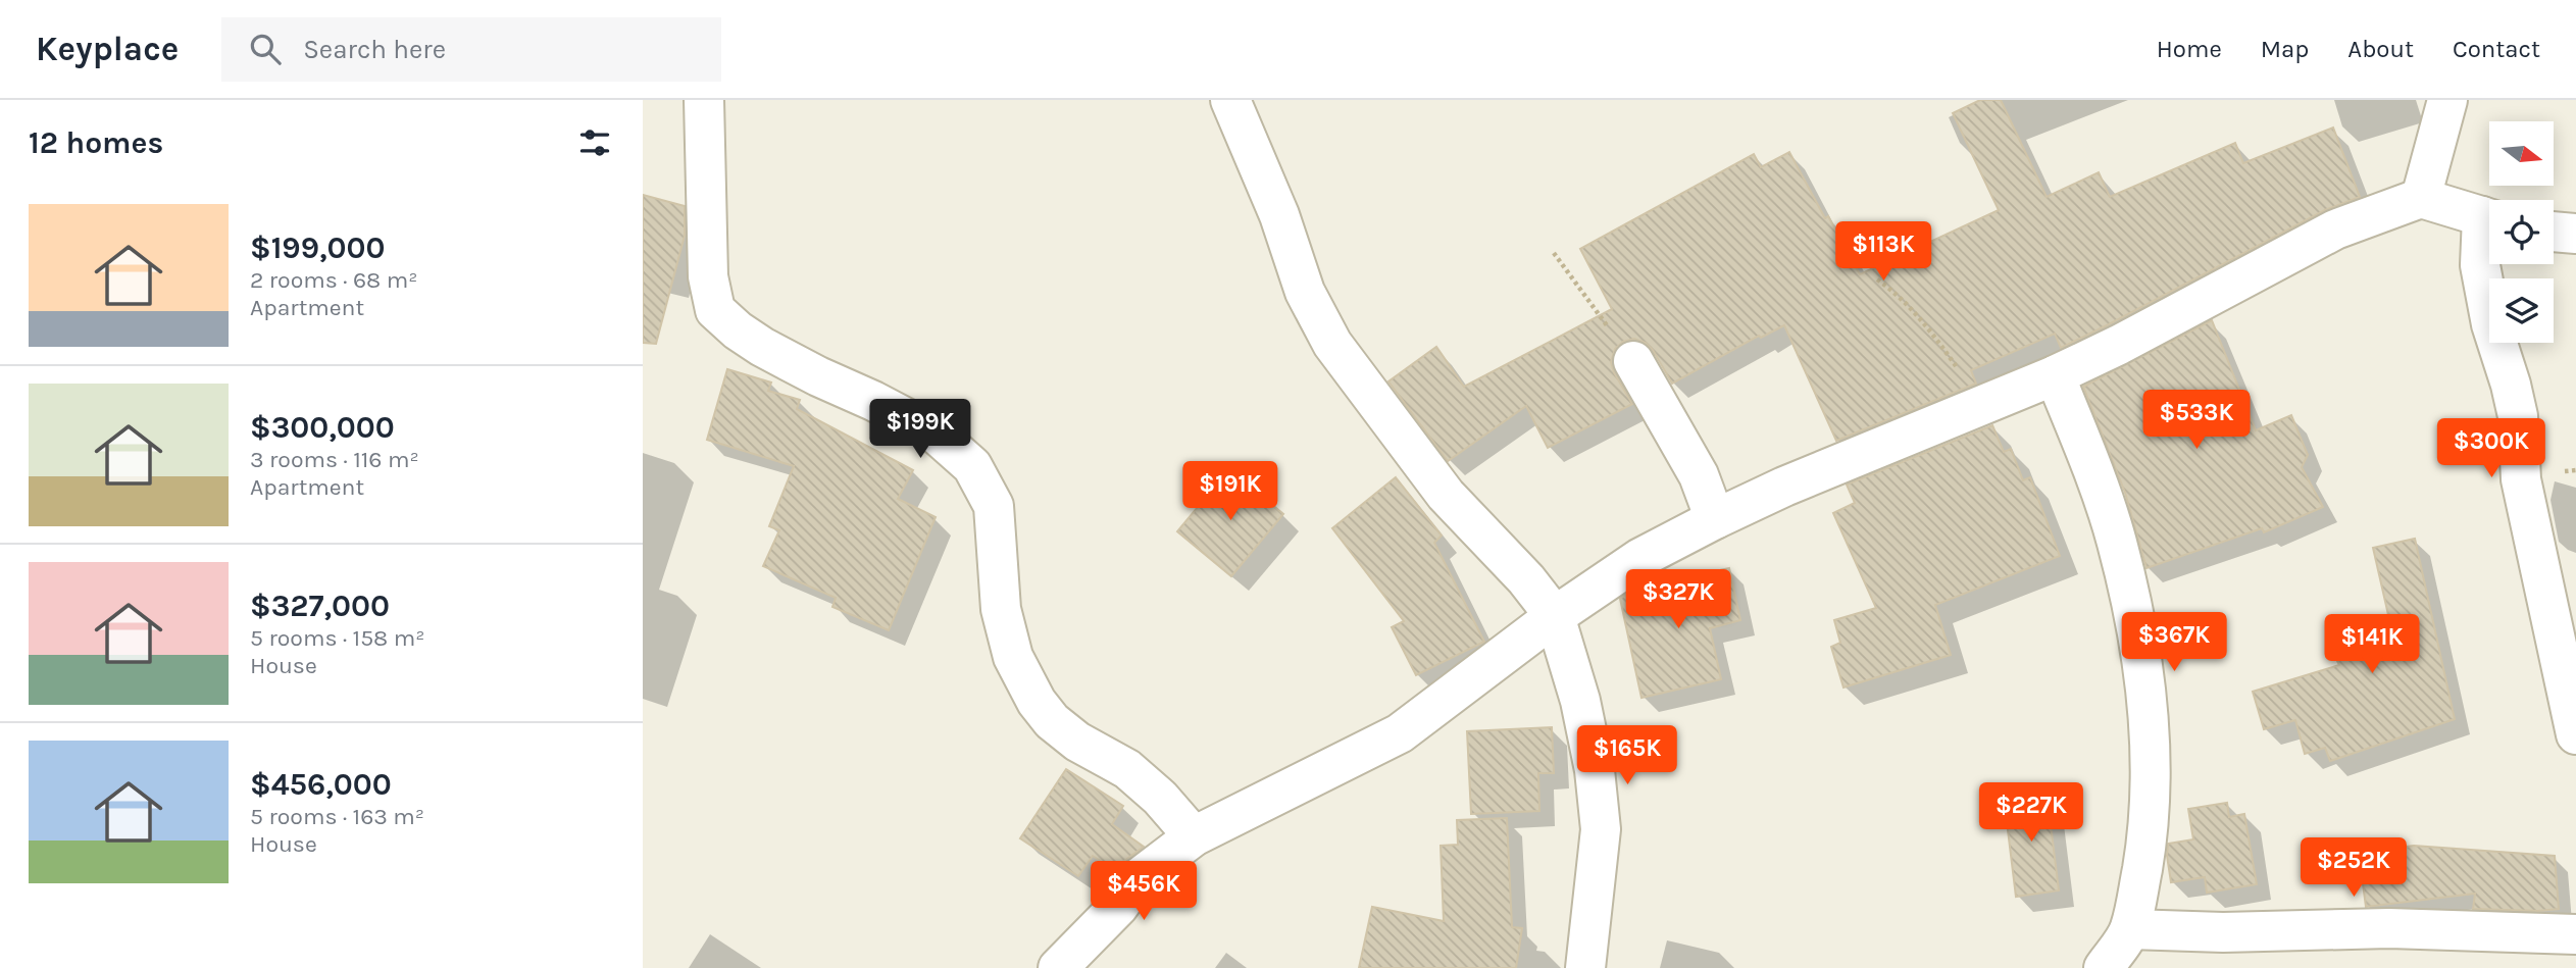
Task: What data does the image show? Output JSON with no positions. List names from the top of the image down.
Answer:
{
  "north": "right",
  "page": {
    "header": "Keyplace",
    "search": "Search here",
    "nav": [
      "Home",
      "Map",
      "About",
      "Contact"
    ],
    "heading": "12 homes",
    "list": [
      {
        "name": "$199,000",
        "note": "2 rooms · 68 m² · Apartment"
      },
      {
        "name": "$300,000",
        "note": "3 rooms · 116 m² · Apartment"
      },
      {
        "name": "$327,000",
        "note": "5 rooms · 158 m² · House"
      },
      {
        "name": "$456,000",
        "note": "5 rooms · 163 m² · House"
      }
    ],
    "price": [
      "$113K",
      "$533K",
      "$199K",
      "$300K",
      "$191K",
      "$327K",
      "$367K",
      "$141K",
      "$165K",
      "$227K",
      "$252K",
      "$456K"
    ]
  }
}
